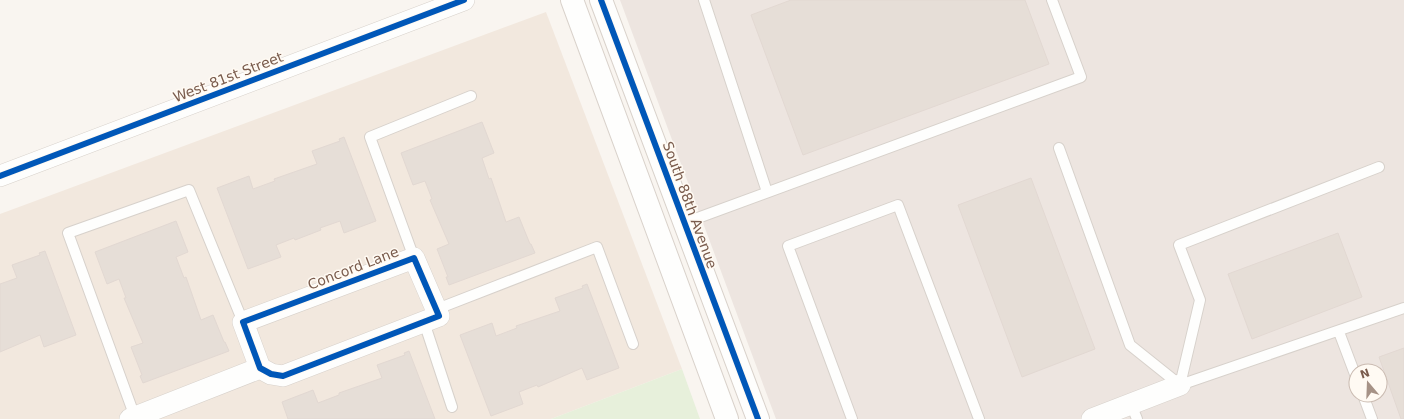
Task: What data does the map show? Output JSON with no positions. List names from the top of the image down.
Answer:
{
  "streets": {
    "street": ["West 81st Street", "South 88th Avenue", "Concord Lane"]
  },
  "north": "top"
}
